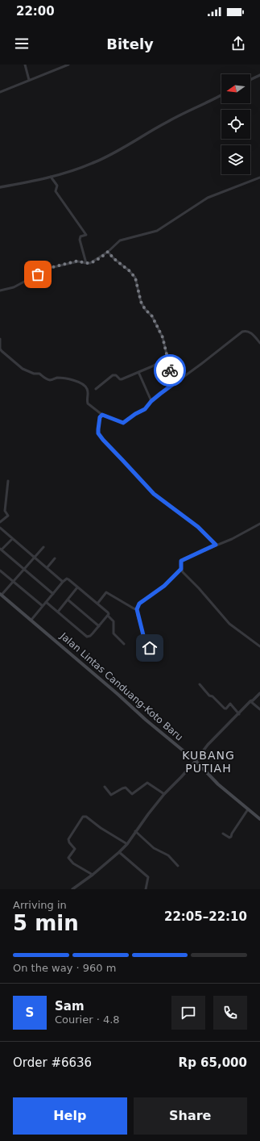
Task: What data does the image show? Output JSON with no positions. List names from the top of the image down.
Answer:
{
  "streets": {
    "main road": ["Jalan Lintas Canduang-Koto Baru"]
  },
  "districts": ["KUBANG PUTIAH"],
  "north": "left",
  "page": {
    "status": "22:00",
    "header": "Bitely",
    "heading": ["5 min", "Arriving in", "22:05–22:10"],
    "panel": [
      "Sam",
      "Courier · 4.8",
      "Order #6636",
      "Rp 65,000"
    ],
    "bar": "On the way · 960 m",
    "round": "S",
    "buttons": ["Help", "Share"]
  }
}
